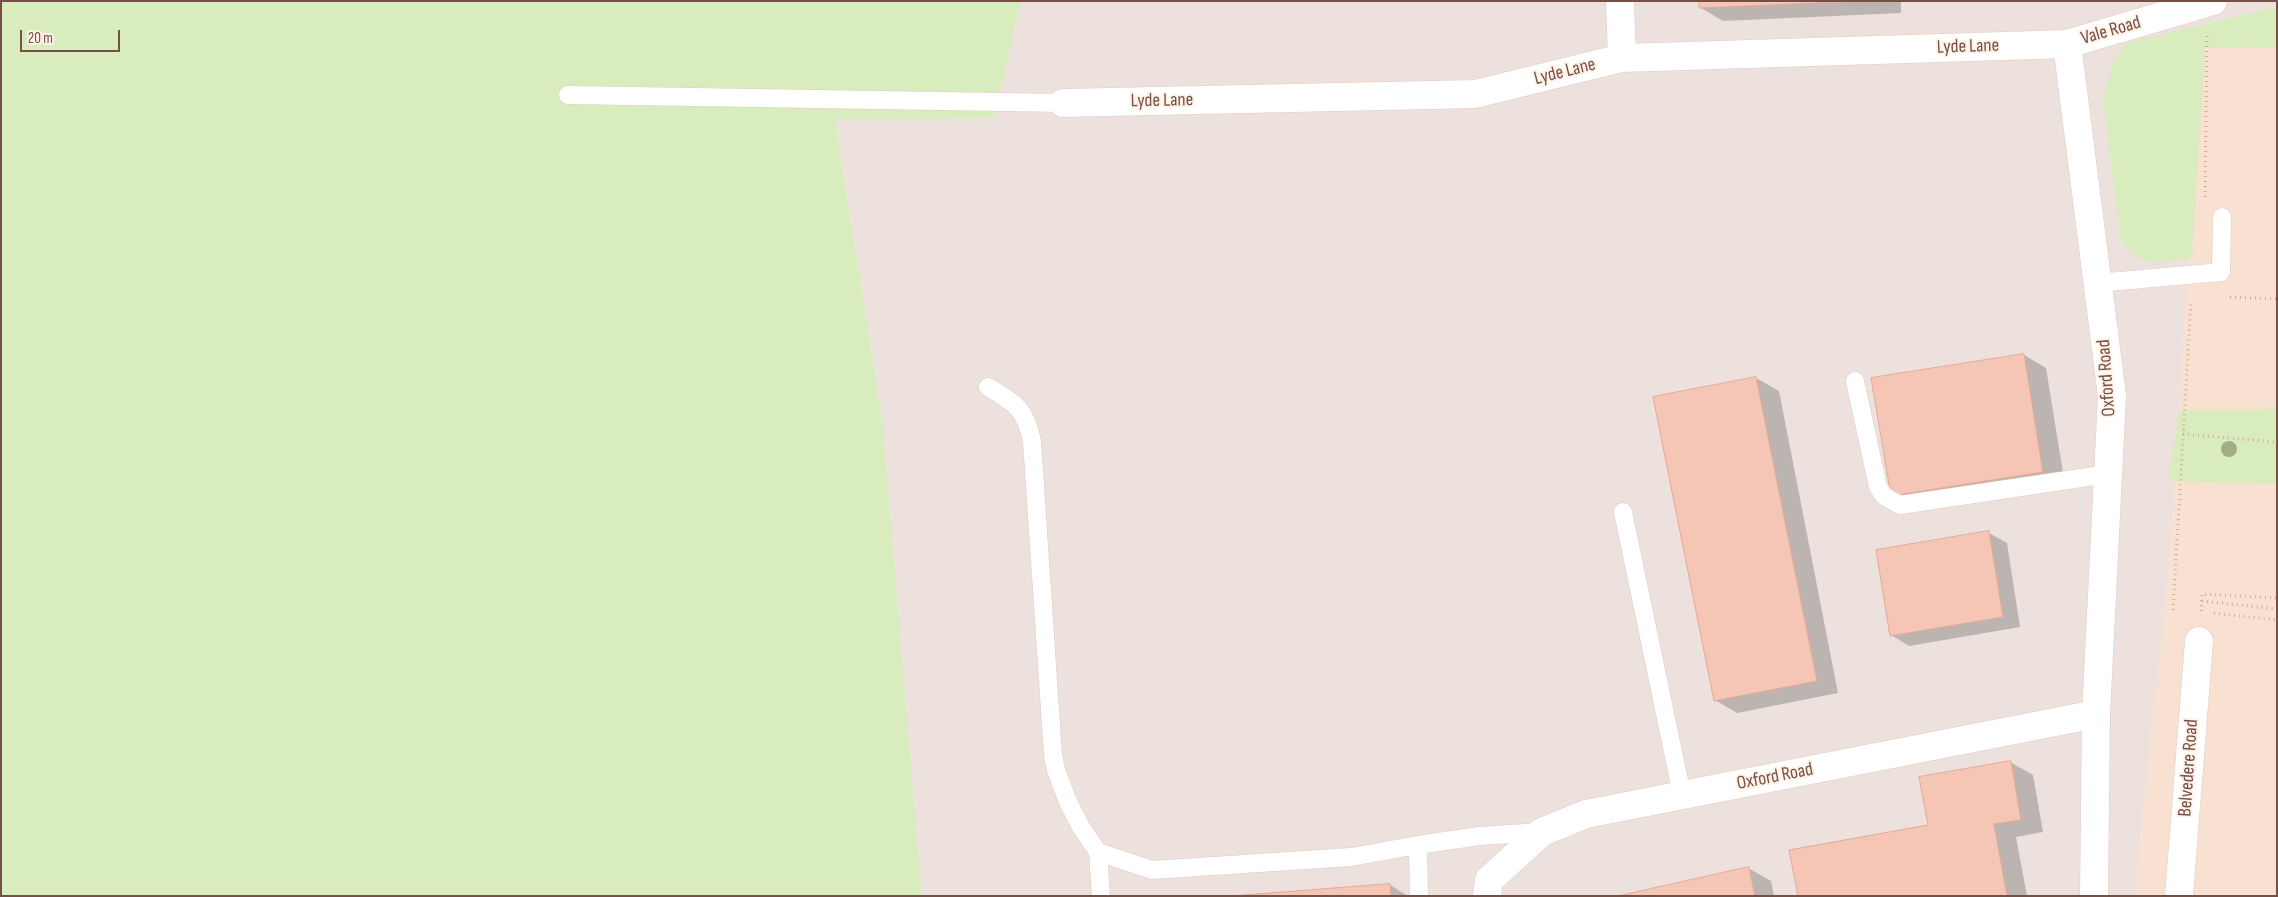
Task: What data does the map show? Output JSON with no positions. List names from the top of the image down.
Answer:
{
  "streets": {
    "street": [
      "Vale Road",
      "Lyde Lane",
      "Oxford Road",
      "Belvedere Road"
    ]
  },
  "crossings": [
    ["Vale Road", "Lyde Lane"],
    ["Vale Road", "Oxford Road"],
    ["Lyde Lane", "Oxford Road"]
  ],
  "scale_bar": "20 m"
}
